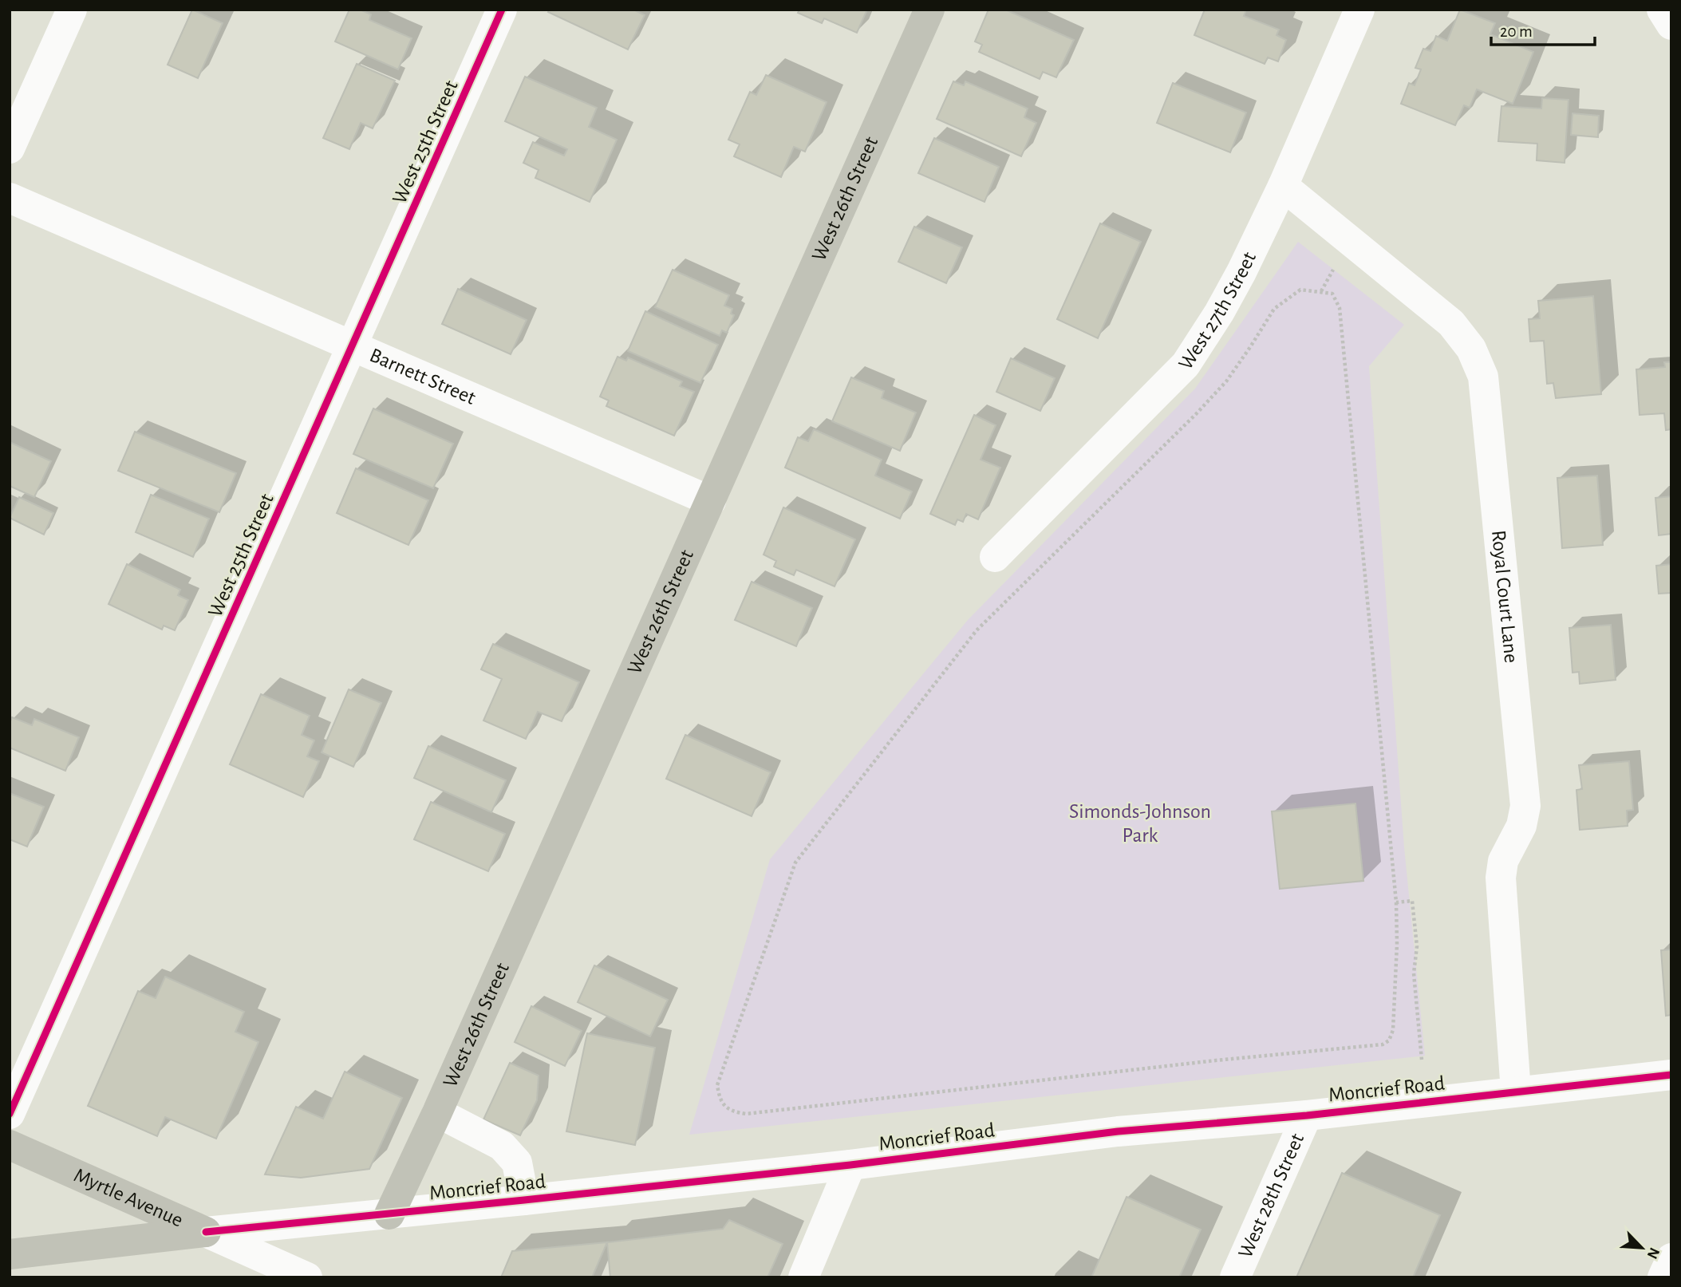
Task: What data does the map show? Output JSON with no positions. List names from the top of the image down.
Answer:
{
  "streets": {
    "main road": ["West 26th Street", "Moncrief Road", "Myrtle Avenue"],
    "street": [
      "West 25th Street",
      "West 27th Street",
      "Barnett Street",
      "Royal Court Lane",
      "West 28th Street"
    ]
  },
  "crossings": [
    ["West 25th Street", "Barnett Street"],
    ["West 26th Street", "Barnett Street"],
    ["West 26th Street", "Moncrief Road"],
    ["West 27th Street", "Royal Court Lane"],
    ["Royal Court Lane", "Moncrief Road"],
    ["Moncrief Road", "West 28th Street"],
    ["Moncrief Road", "Myrtle Avenue"]
  ],
  "parks": ["Simonds-Johnson Park"],
  "scale_bar": "20 m",
  "north": "bottom right"
}
